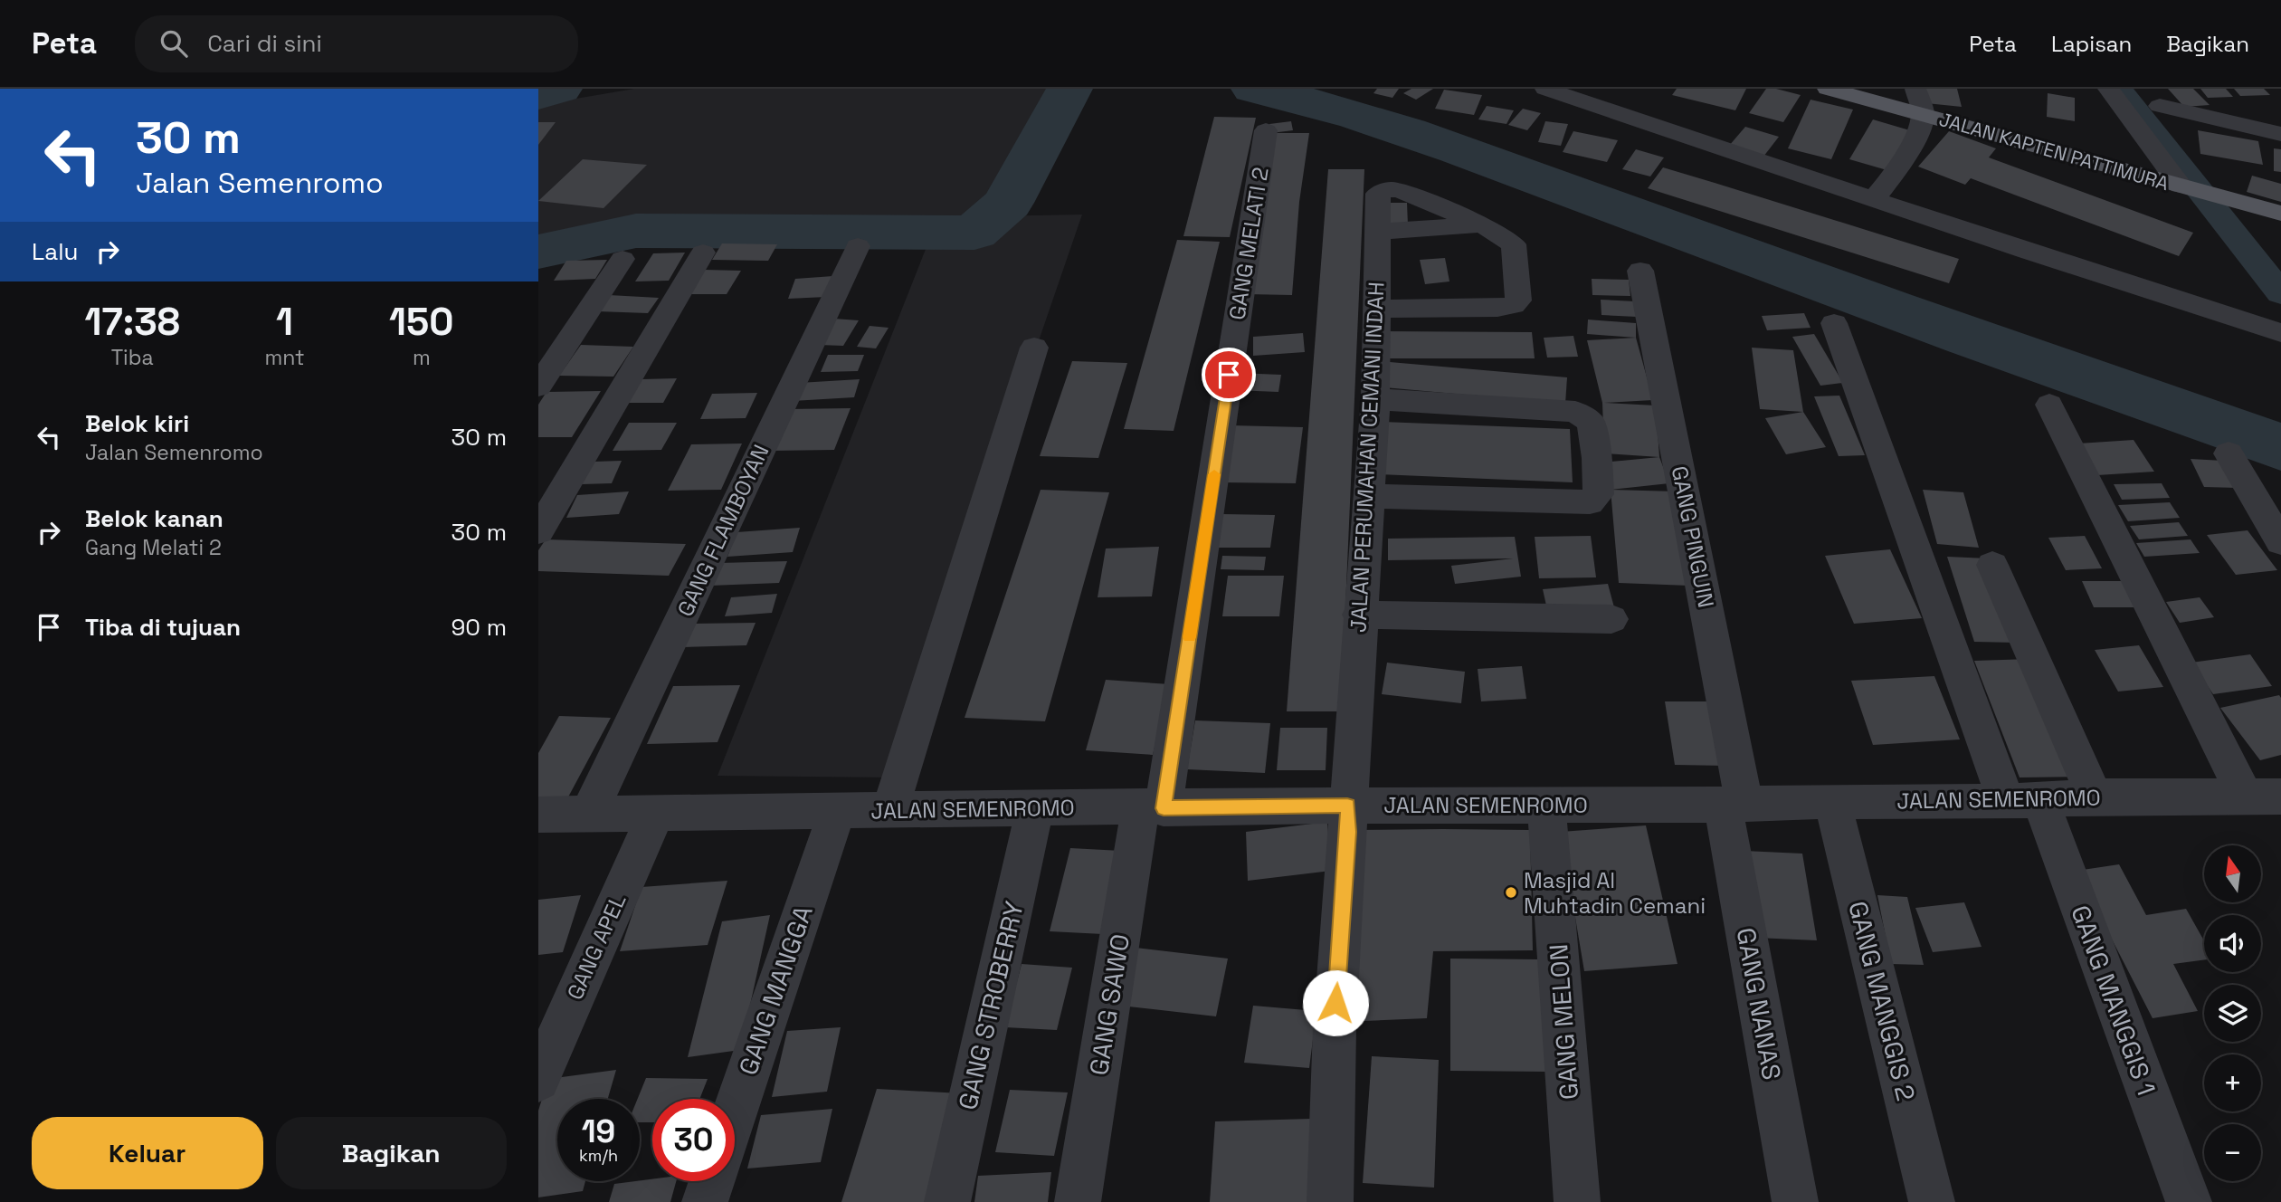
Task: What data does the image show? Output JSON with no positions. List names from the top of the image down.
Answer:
{
  "streets": {
    "main road": ["JALAN KAPTEN PATTIMURA"],
    "street": [
      "GANG MELATI 2",
      "JALAN PERUMAHAN CEMANI INDAH",
      "GANG FLAMBOYAN",
      "GANG PINGUIN",
      "JALAN SEMENROMO",
      "GANG APEL",
      "GANG MANGGA",
      "GANG MANGGIS 1",
      "GANG MANGGIS 2",
      "GANG NANAS",
      "GANG SAWO",
      "GANG STROBERRY",
      "GANG MELON"
    ]
  },
  "crossings": [
    ["GANG MELATI 2", "JALAN SEMENROMO"],
    ["GANG MELATI 2", "GANG SAWO"],
    ["JALAN PERUMAHAN CEMANI INDAH", "JALAN SEMENROMO"],
    ["GANG FLAMBOYAN", "JALAN SEMENROMO"],
    ["GANG PINGUIN", "JALAN SEMENROMO"],
    ["GANG PINGUIN", "GANG NANAS"],
    ["JALAN SEMENROMO", "GANG APEL"],
    ["JALAN SEMENROMO", "GANG MANGGA"],
    ["JALAN SEMENROMO", "GANG MANGGIS 1"],
    ["JALAN SEMENROMO", "GANG MANGGIS 2"],
    ["JALAN SEMENROMO", "GANG NANAS"],
    ["JALAN SEMENROMO", "GANG SAWO"],
    ["JALAN SEMENROMO", "GANG STROBERRY"],
    ["JALAN SEMENROMO", "GANG MELON"]
  ],
  "places": ["Masjid Al Muhtadin Cemani"],
  "north": "top",
  "page": {
    "header": "Peta",
    "search": "Cari di sini",
    "nav": ["Peta", "Lapisan", "Bagikan"],
    "turn": ["30 m", "Jalan Semenromo"],
    "then": "Lalu",
    "eta": [
      "17:38",
      "Tiba",
      "1",
      "mnt",
      "150",
      "m"
    ],
    "list": [
      {
        "name": "Belok kiri",
        "note": "Jalan Semenromo",
        "value": "30 m"
      },
      {
        "name": "Belok kanan",
        "note": "Gang Melati 2",
        "value": "30 m"
      },
      {
        "name": "Tiba di tujuan",
        "value": "90 m"
      }
    ],
    "map_buttons": ["+", "−"],
    "speed": "19 km/h",
    "limit": "30",
    "buttons": ["Keluar", "Bagikan"]
  }
}
